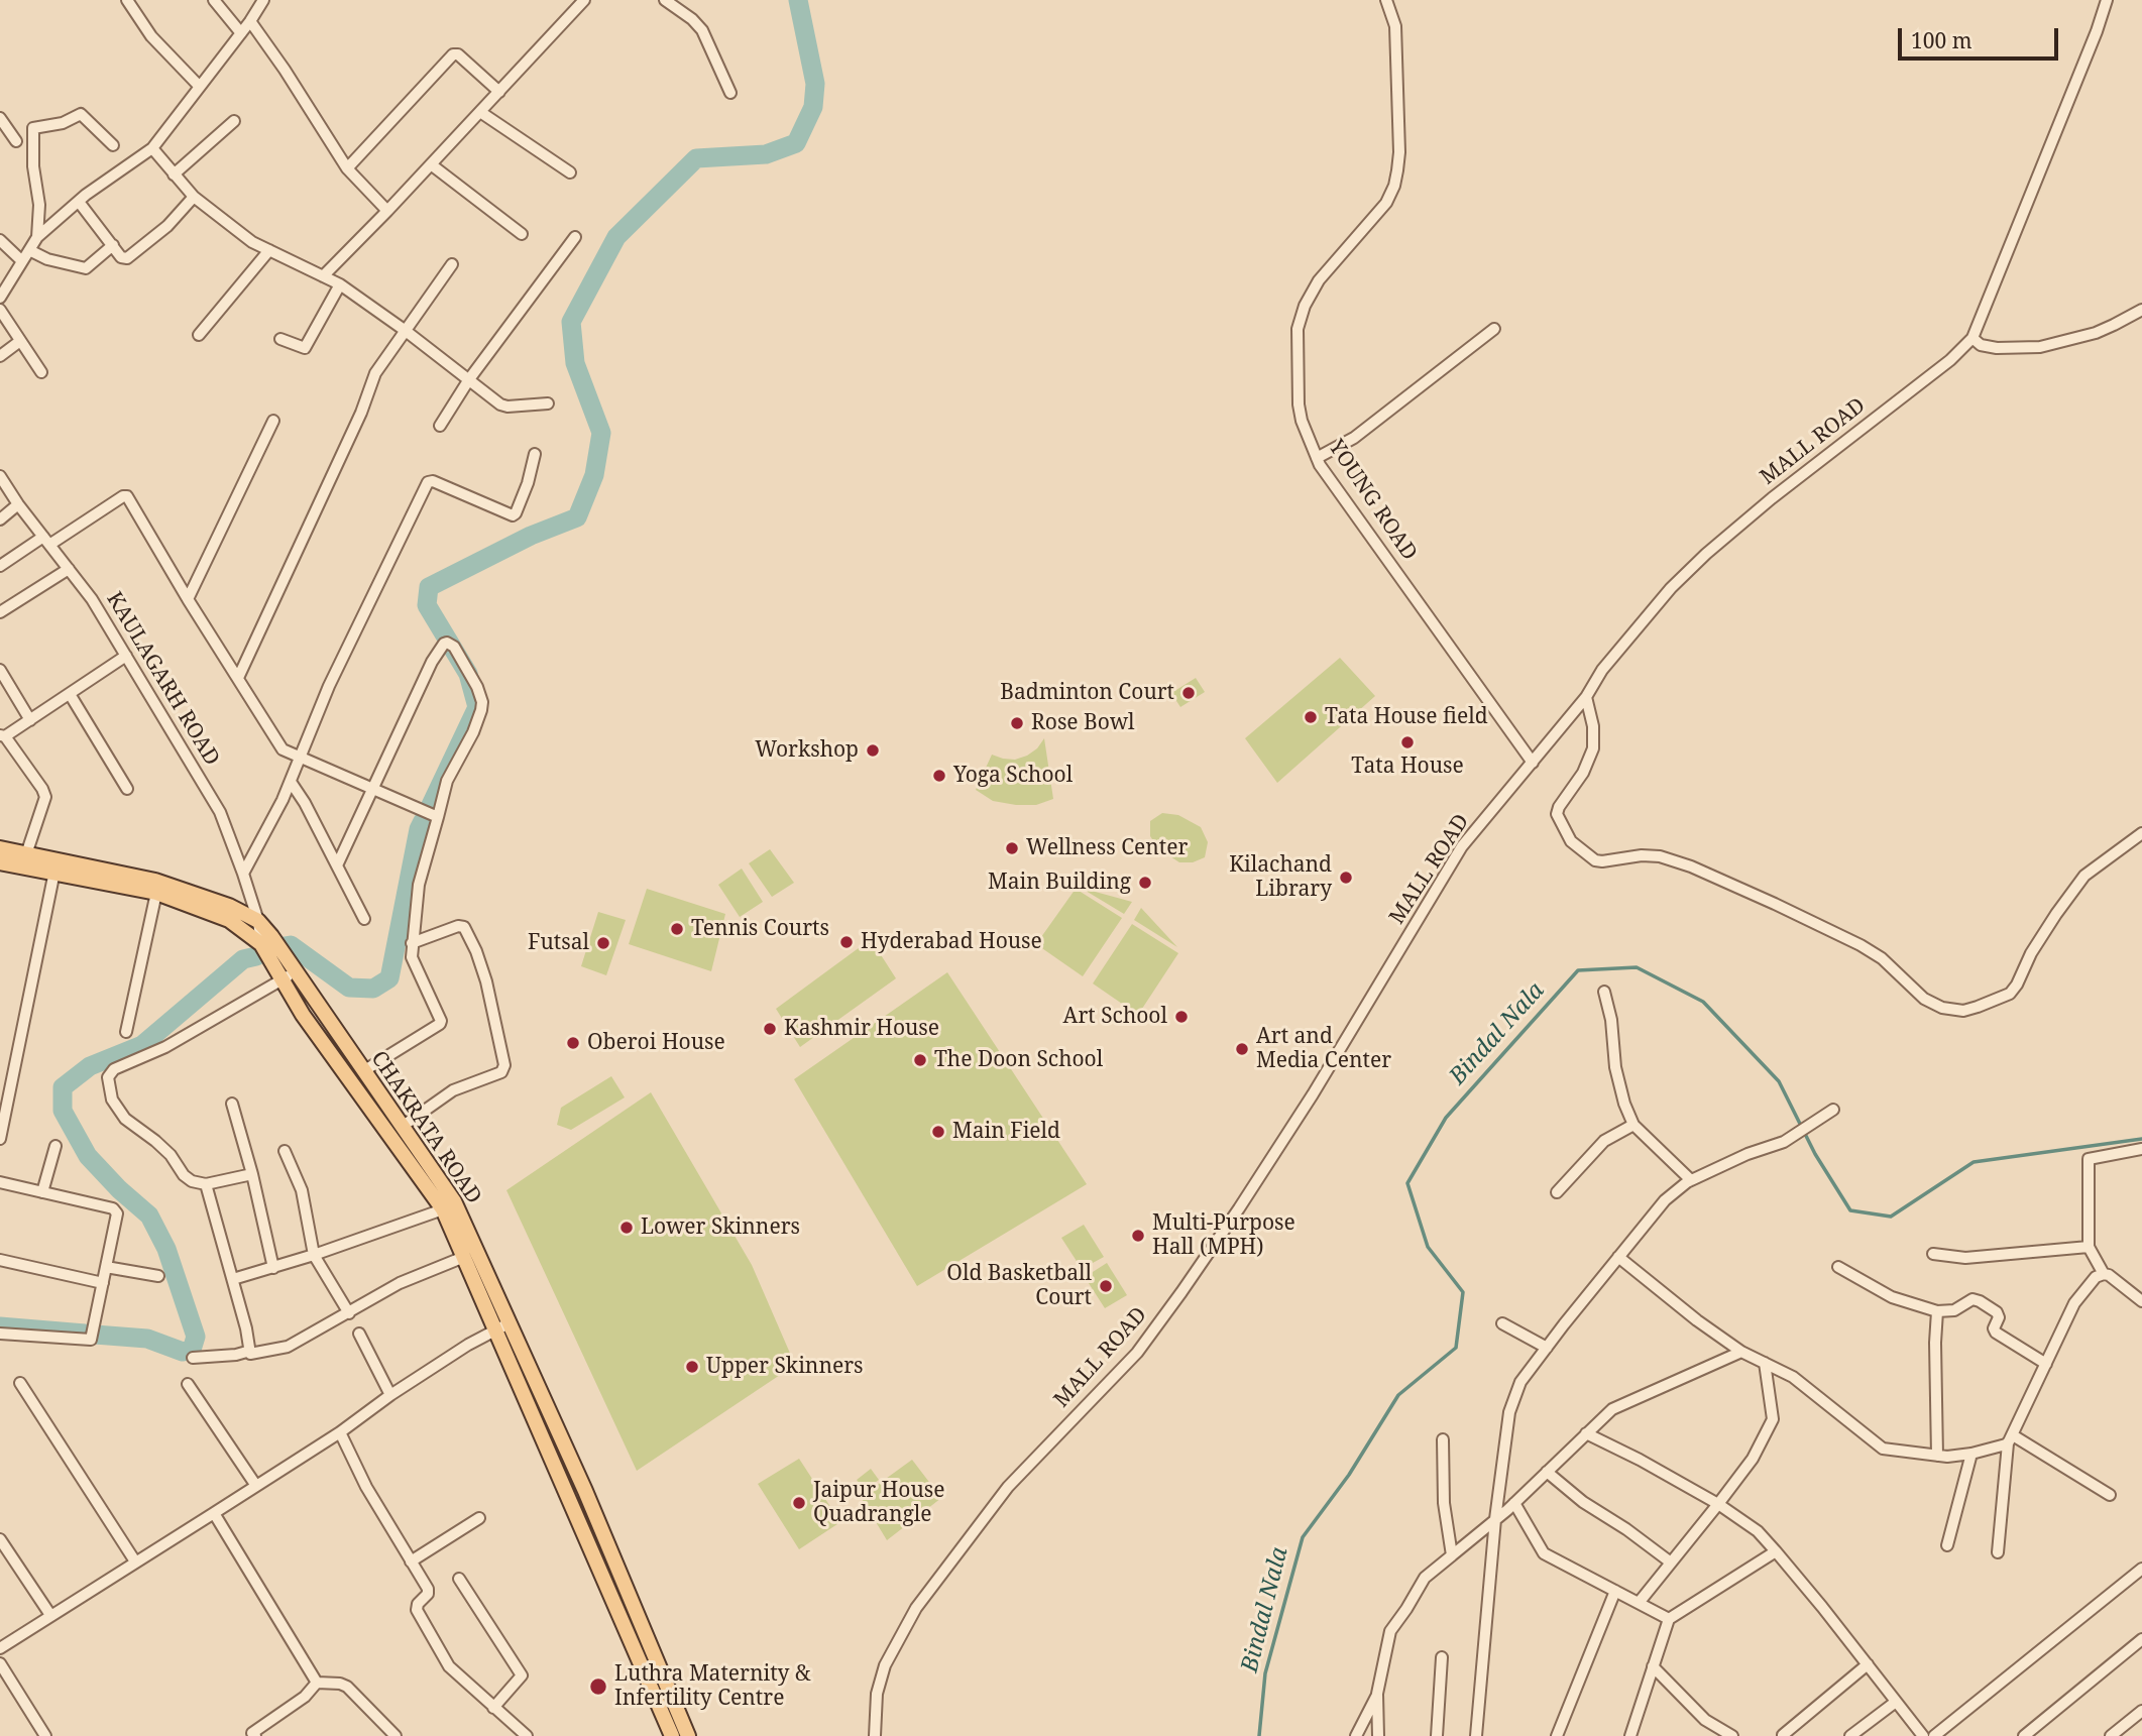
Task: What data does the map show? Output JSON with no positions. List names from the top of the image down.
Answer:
{
  "streets": {
    "main road": ["CHAKRATA ROAD"],
    "street": ["MALL ROAD", "YOUNG ROAD", "KAULAGARH ROAD"]
  },
  "crossings": [
    ["MALL ROAD", "YOUNG ROAD"],
    ["KAULAGARH ROAD", "CHAKRATA ROAD"]
  ],
  "water": ["Bindal Nala"],
  "places": [
    "Badminton Court",
    "Tata House field",
    "Rose Bowl",
    "Tata House",
    "Workshop",
    "Yoga School",
    "Wellness Center",
    "Kilachand Library",
    "Main Building",
    "Tennis Courts",
    "Hyderabad House",
    "Futsal",
    "Art School",
    "Kashmir House",
    "Oberoi House",
    "Art and Media Center",
    "The Doon School",
    "Main Field",
    "Lower Skinners",
    "Multi-Purpose Hall (MPH)",
    "Old Basketball Court",
    "Upper Skinners",
    "Jaipur House Quadrangle",
    "Luthra Maternity & Infertility Centre"
  ],
  "scale_bar": "100 m"
}
